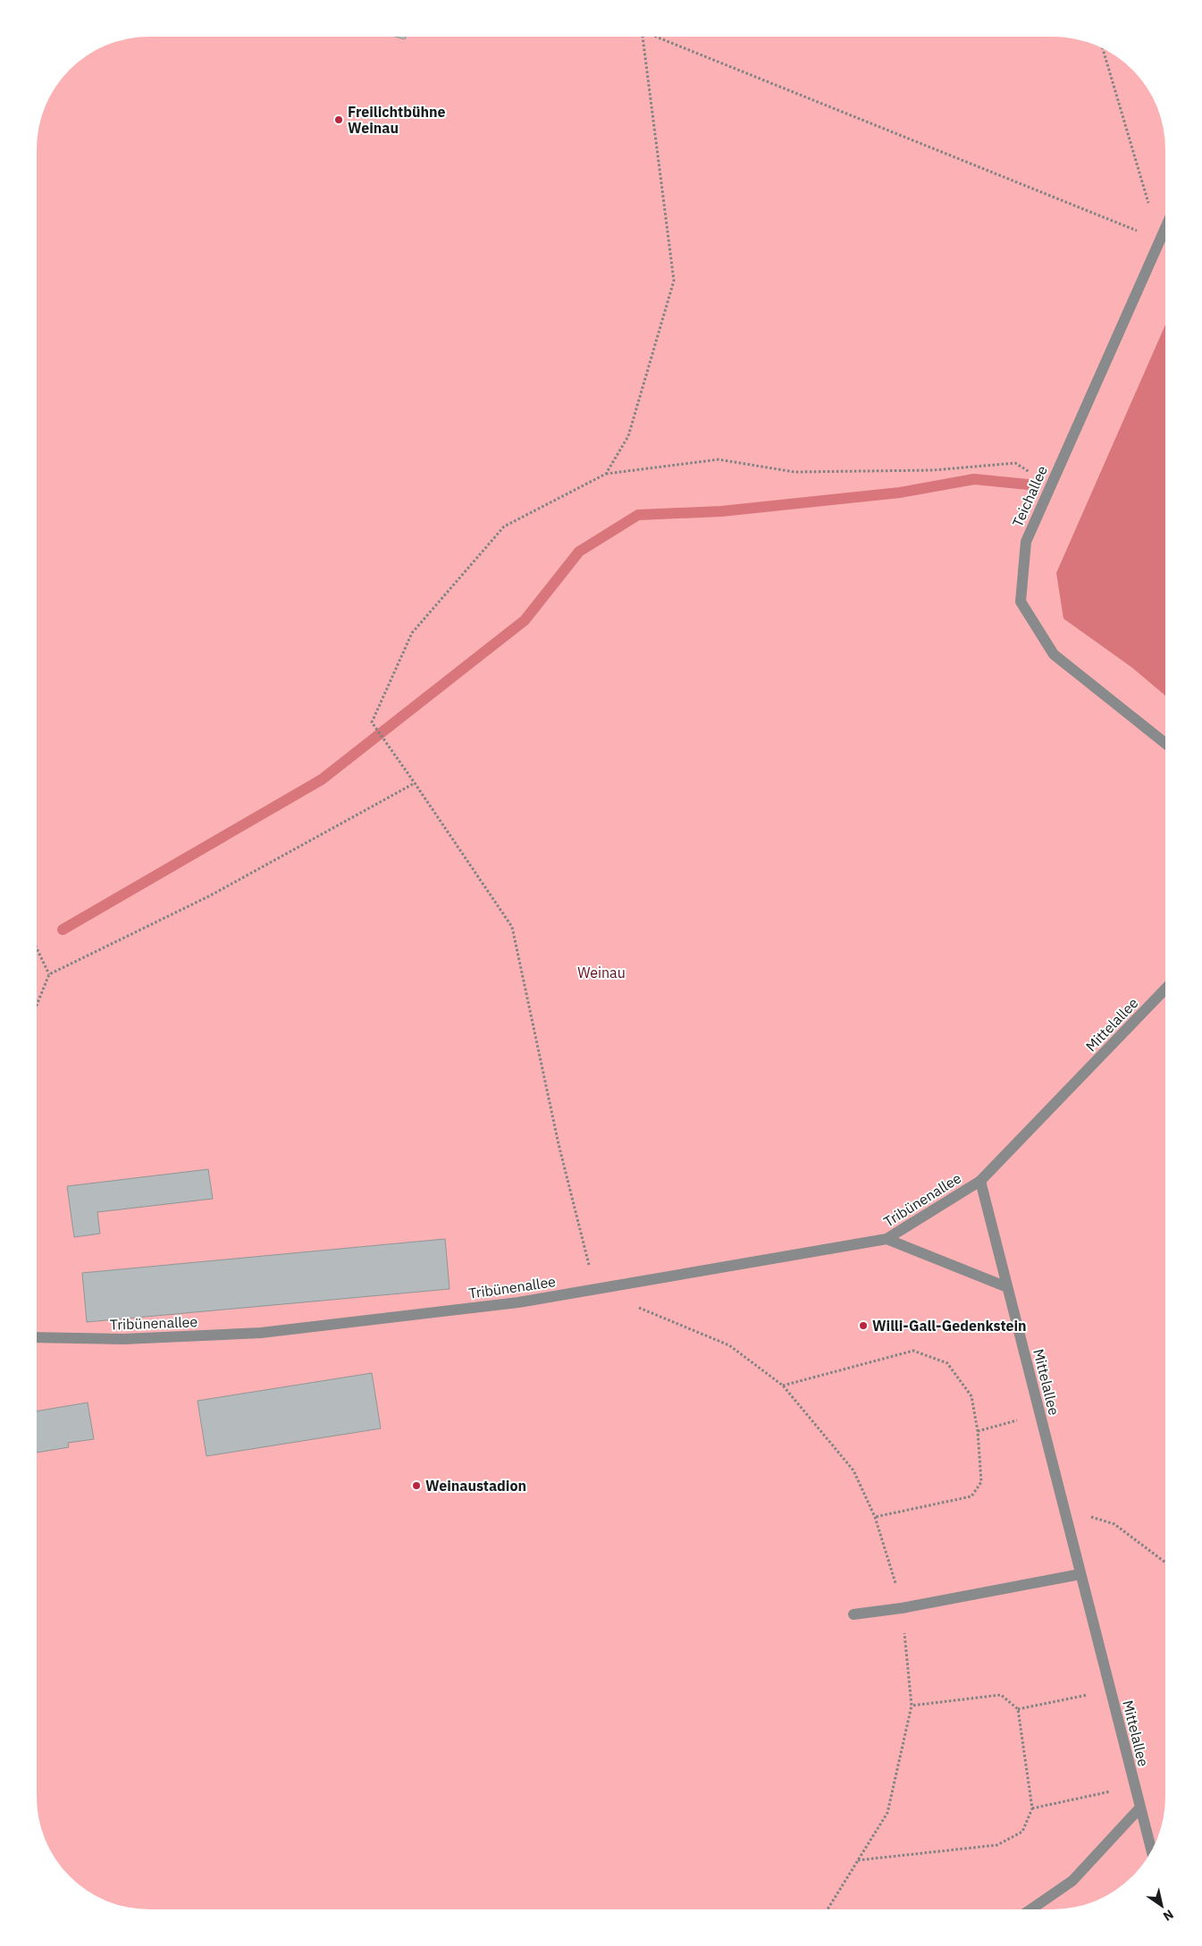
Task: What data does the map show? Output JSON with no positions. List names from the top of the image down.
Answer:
{
  "streets": {
    "street": ["Teichallee", "Mittelallee", "Tribünenallee"]
  },
  "crossings": [
    ["Mittelallee", "Tribünenallee"]
  ],
  "parks": ["Weinau"],
  "places": ["Freilichtbühne Weinau", "Willi-Gall-Gedenkstein", "Weinaustadion"],
  "north": "bottom right"
}
